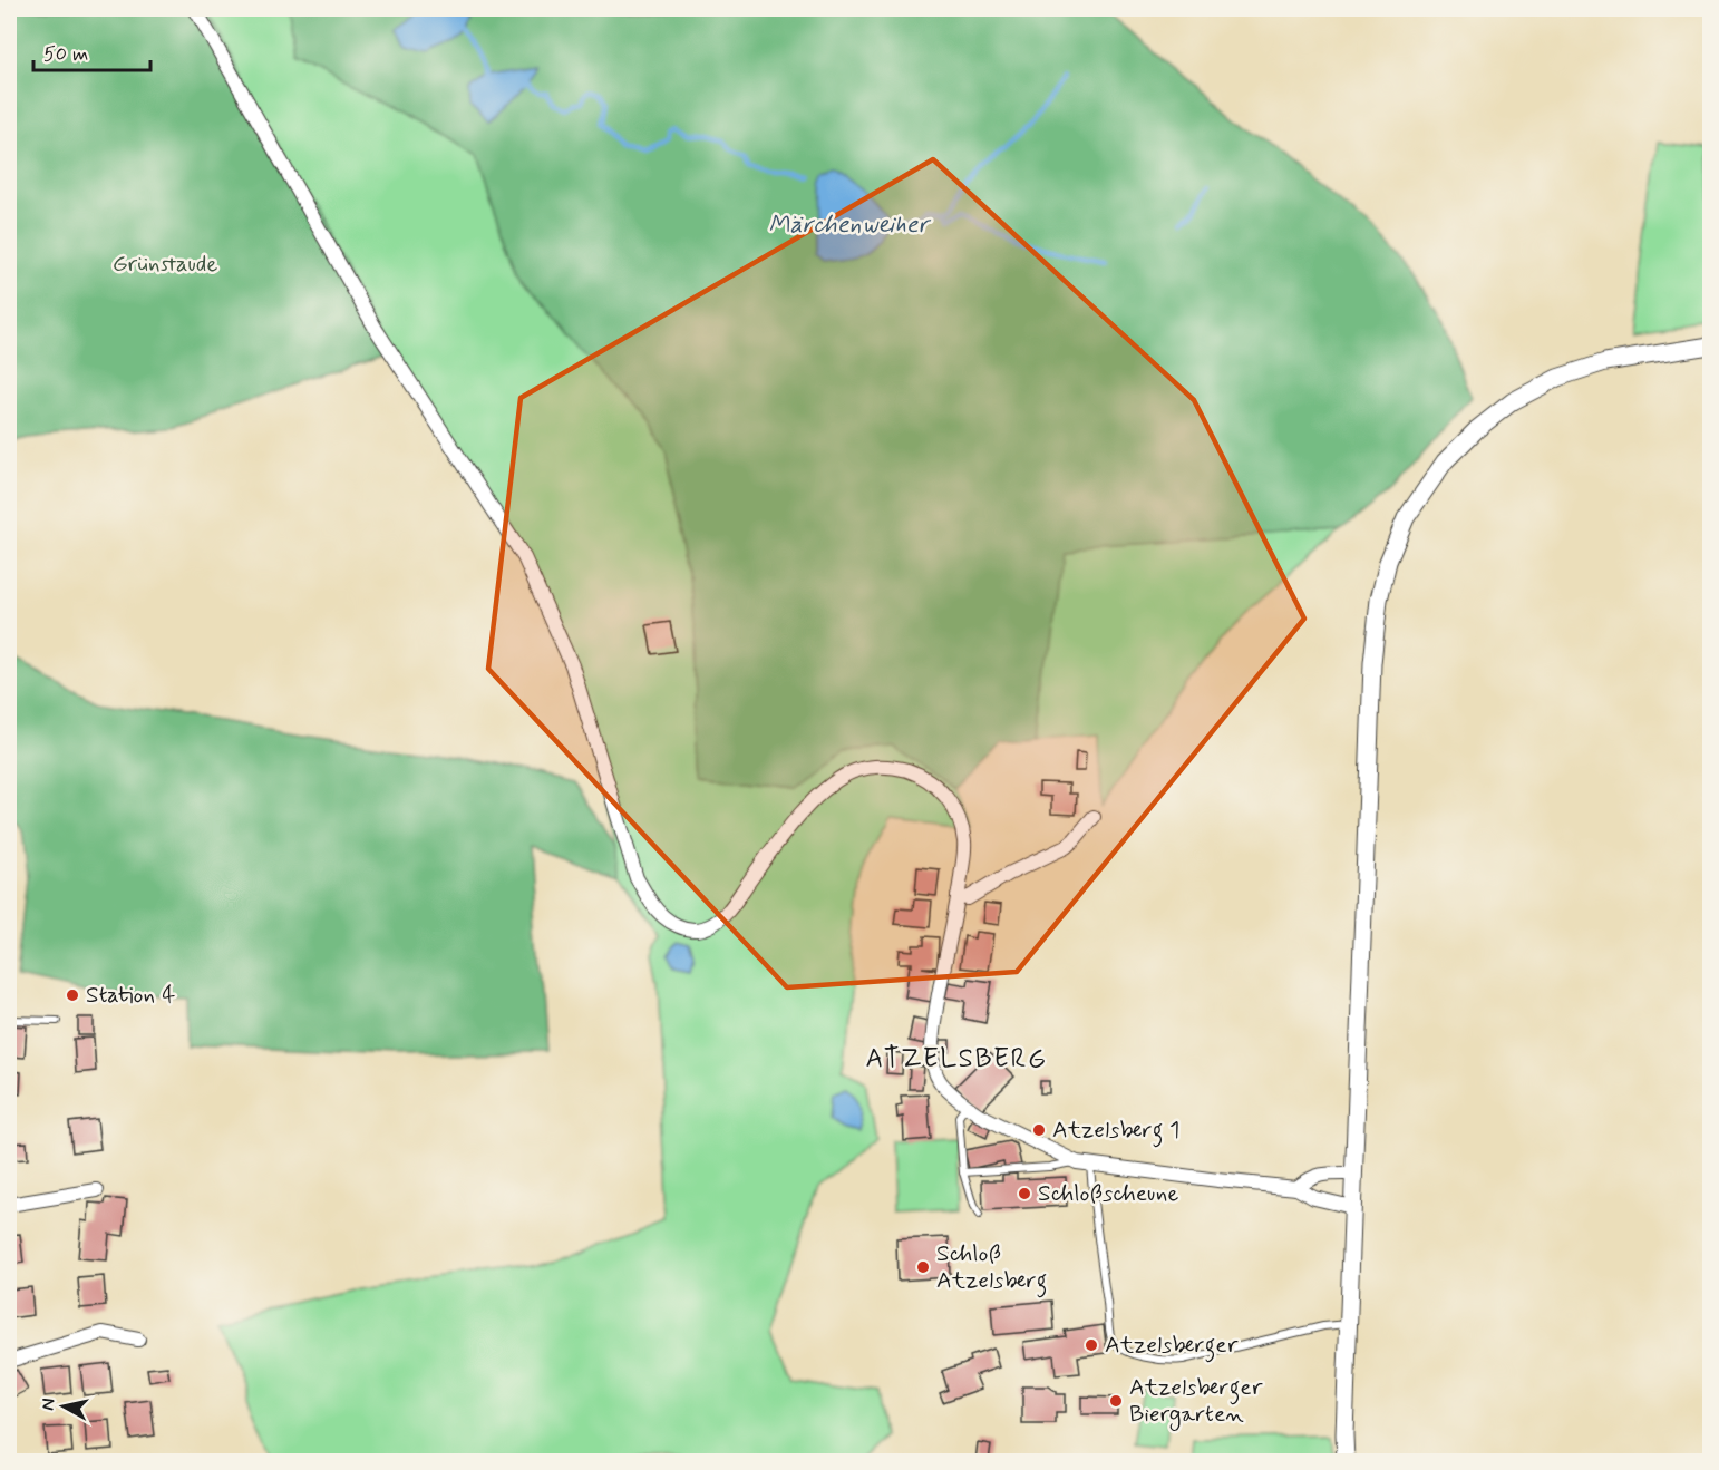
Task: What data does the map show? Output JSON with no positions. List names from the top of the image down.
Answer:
{
  "districts": ["ATZELSBERG"],
  "water": ["Märchenweiher"],
  "parks": ["Grünstaude"],
  "places": [
    "Station 4",
    "Atzelsberg 1",
    "Schloßscheune",
    "Schloß Atzelsberg",
    "Atzelsberger",
    "Atzelsberger Biergarten"
  ],
  "scale_bar": "50 m",
  "north": "left"
}
